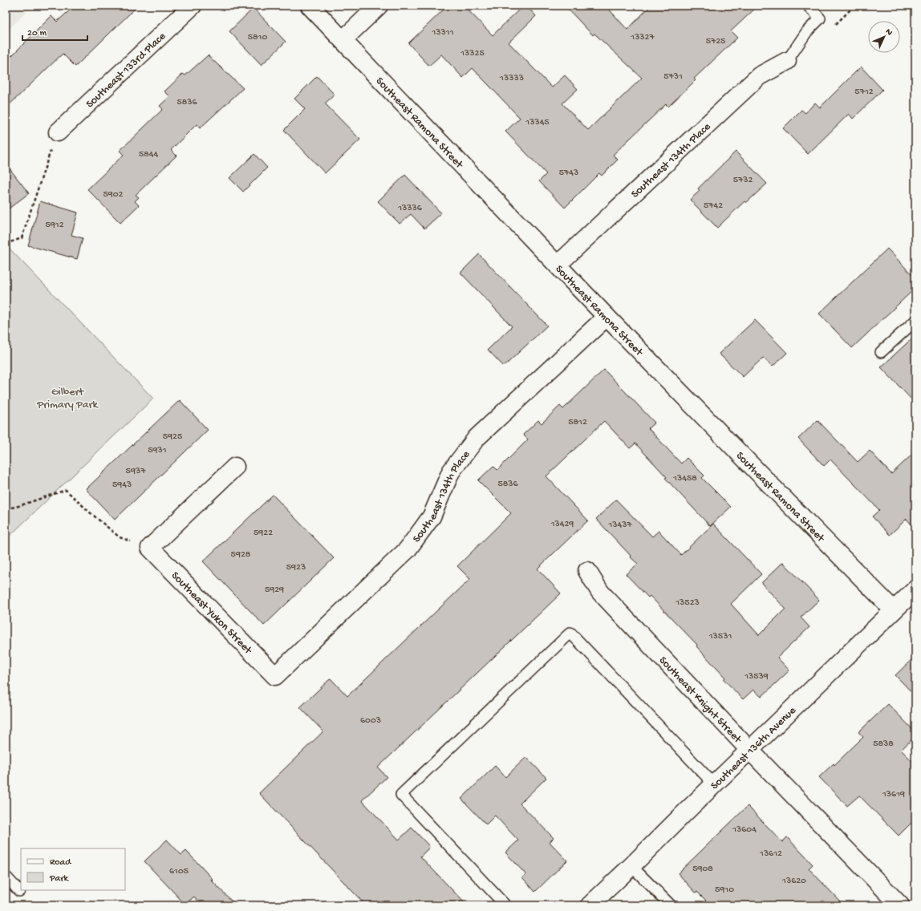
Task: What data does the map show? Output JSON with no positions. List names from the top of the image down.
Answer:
{
  "streets": {
    "street": [
      "Southeast 133rd Place",
      "Southeast Ramona Street",
      "Southeast 134th Place",
      "Southeast Yukon Street",
      "Southeast Knight Street",
      "Southeast 136th Avenue"
    ]
  },
  "crossings": [
    ["Southeast Ramona Street", "Southeast 134th Place"],
    ["Southeast Ramona Street", "Southeast 136th Avenue"],
    ["Southeast 134th Place", "Southeast Yukon Street"],
    ["Southeast Knight Street", "Southeast 136th Avenue"]
  ],
  "parks": ["Gilbert Primary Park"],
  "house_numbers": [
    "13311",
    "5810",
    "13327",
    "5725",
    "13325",
    "5731",
    "13333",
    "5712",
    "5836",
    "13345",
    "5844",
    "5743",
    "5732",
    "5902",
    "5742",
    "13336",
    "5912",
    "5812",
    "5925",
    "5931",
    "5937",
    "13458",
    "5836",
    "5943",
    "13429",
    "13437",
    "5922",
    "5928",
    "5923",
    "5929",
    "13523",
    "13531",
    "13539",
    "6003",
    "5838",
    "13619",
    "13604",
    "13612",
    "5908",
    "6105",
    "13620",
    "5910"
  ],
  "legend": ["Road", "Park"],
  "scale_bar": "20 m",
  "north": "top right"
}
